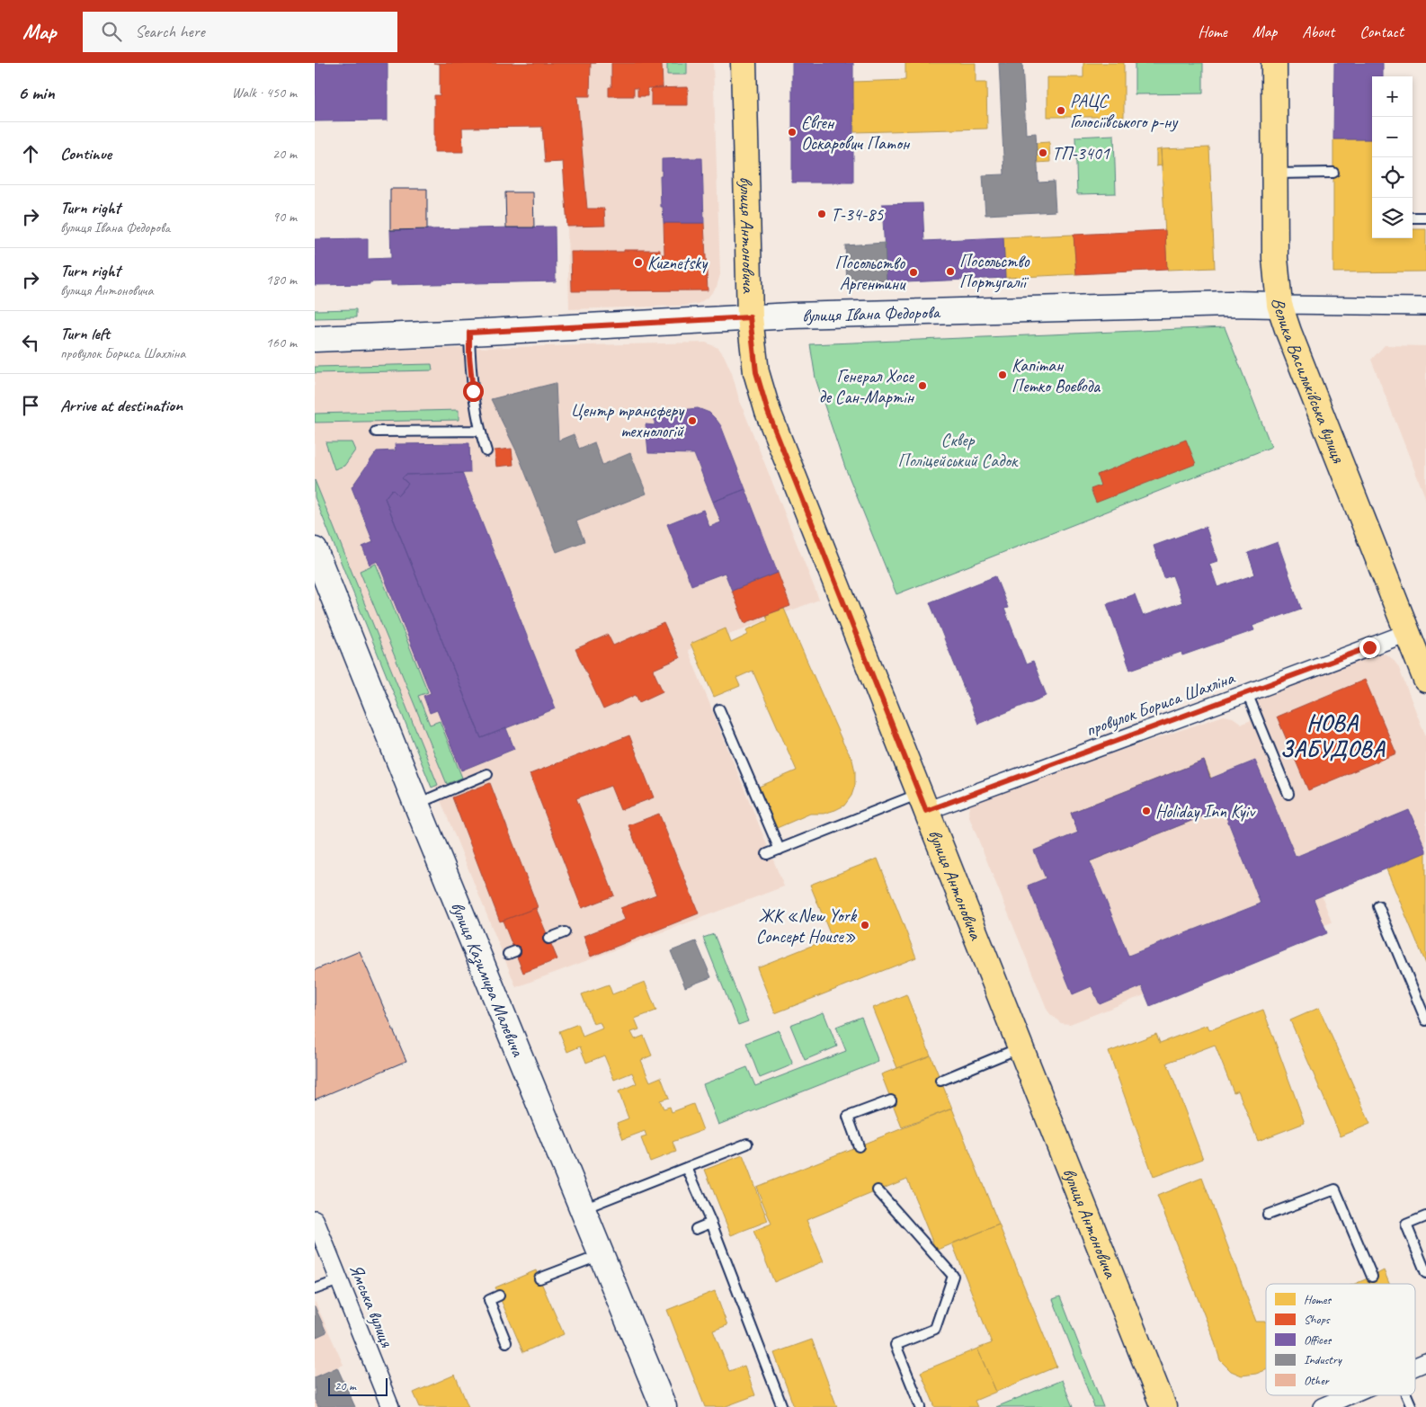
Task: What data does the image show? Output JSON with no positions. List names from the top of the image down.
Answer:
{
  "streets": {
    "main road": [
      "вулиця Антоновича",
      "вулиця Івана Федорова",
      "Велика Васильківська вулиця",
      "вулиця Казимира Малевича"
    ],
    "street": ["провулок Бориса Шахліна", "Ямська вулиця"]
  },
  "crossings": [
    ["вулиця Антоновича", "вулиця Івана Федорова"],
    ["вулиця Антоновича", "провулок Бориса Шахліна"],
    ["вулиця Івана Федорова", "Велика Васильківська вулиця"],
    ["Велика Васильківська вулиця", "провулок Бориса Шахліна"]
  ],
  "districts": ["НОВА ЗАБУДОВА"],
  "parks": ["Сквер Поліцейський Садок"],
  "places": [
    "РАЦС Голосіївського р-ну",
    "Євген Оскарович Патон",
    "ТП-3401",
    "Т-34-85",
    "Kuznetsky",
    "Посольство Португалії",
    "Посольство Аргентини",
    "Капітан Петко Воєвода",
    "Генерал Хосе де Сан-Мартін",
    "Центр трансферу технологій",
    "Holiday Inn Kyiv",
    "ЖК «New York Concept House»"
  ],
  "legend": [
    "Homes",
    "Shops",
    "Offices",
    "Industry",
    "Other"
  ],
  "scale_bar": "20 m",
  "page": {
    "header": "Map",
    "search": "Search here",
    "nav": [
      "Home",
      "Map",
      "About",
      "Contact"
    ],
    "heading": ["6 min", "Walk · 450 m"],
    "map_buttons": ["+", "−"],
    "list": [
      ["Continue", "20 m"],
      ["Turn right", "вулиця Івана Федорова", "90 m"],
      ["Turn right", "вулиця Антоновича", "180 m"],
      ["Turn left", "провулок Бориса Шахліна", "160 m"],
      "Arrive at destination"
    ],
    "scale": "20 m"
  }
}
